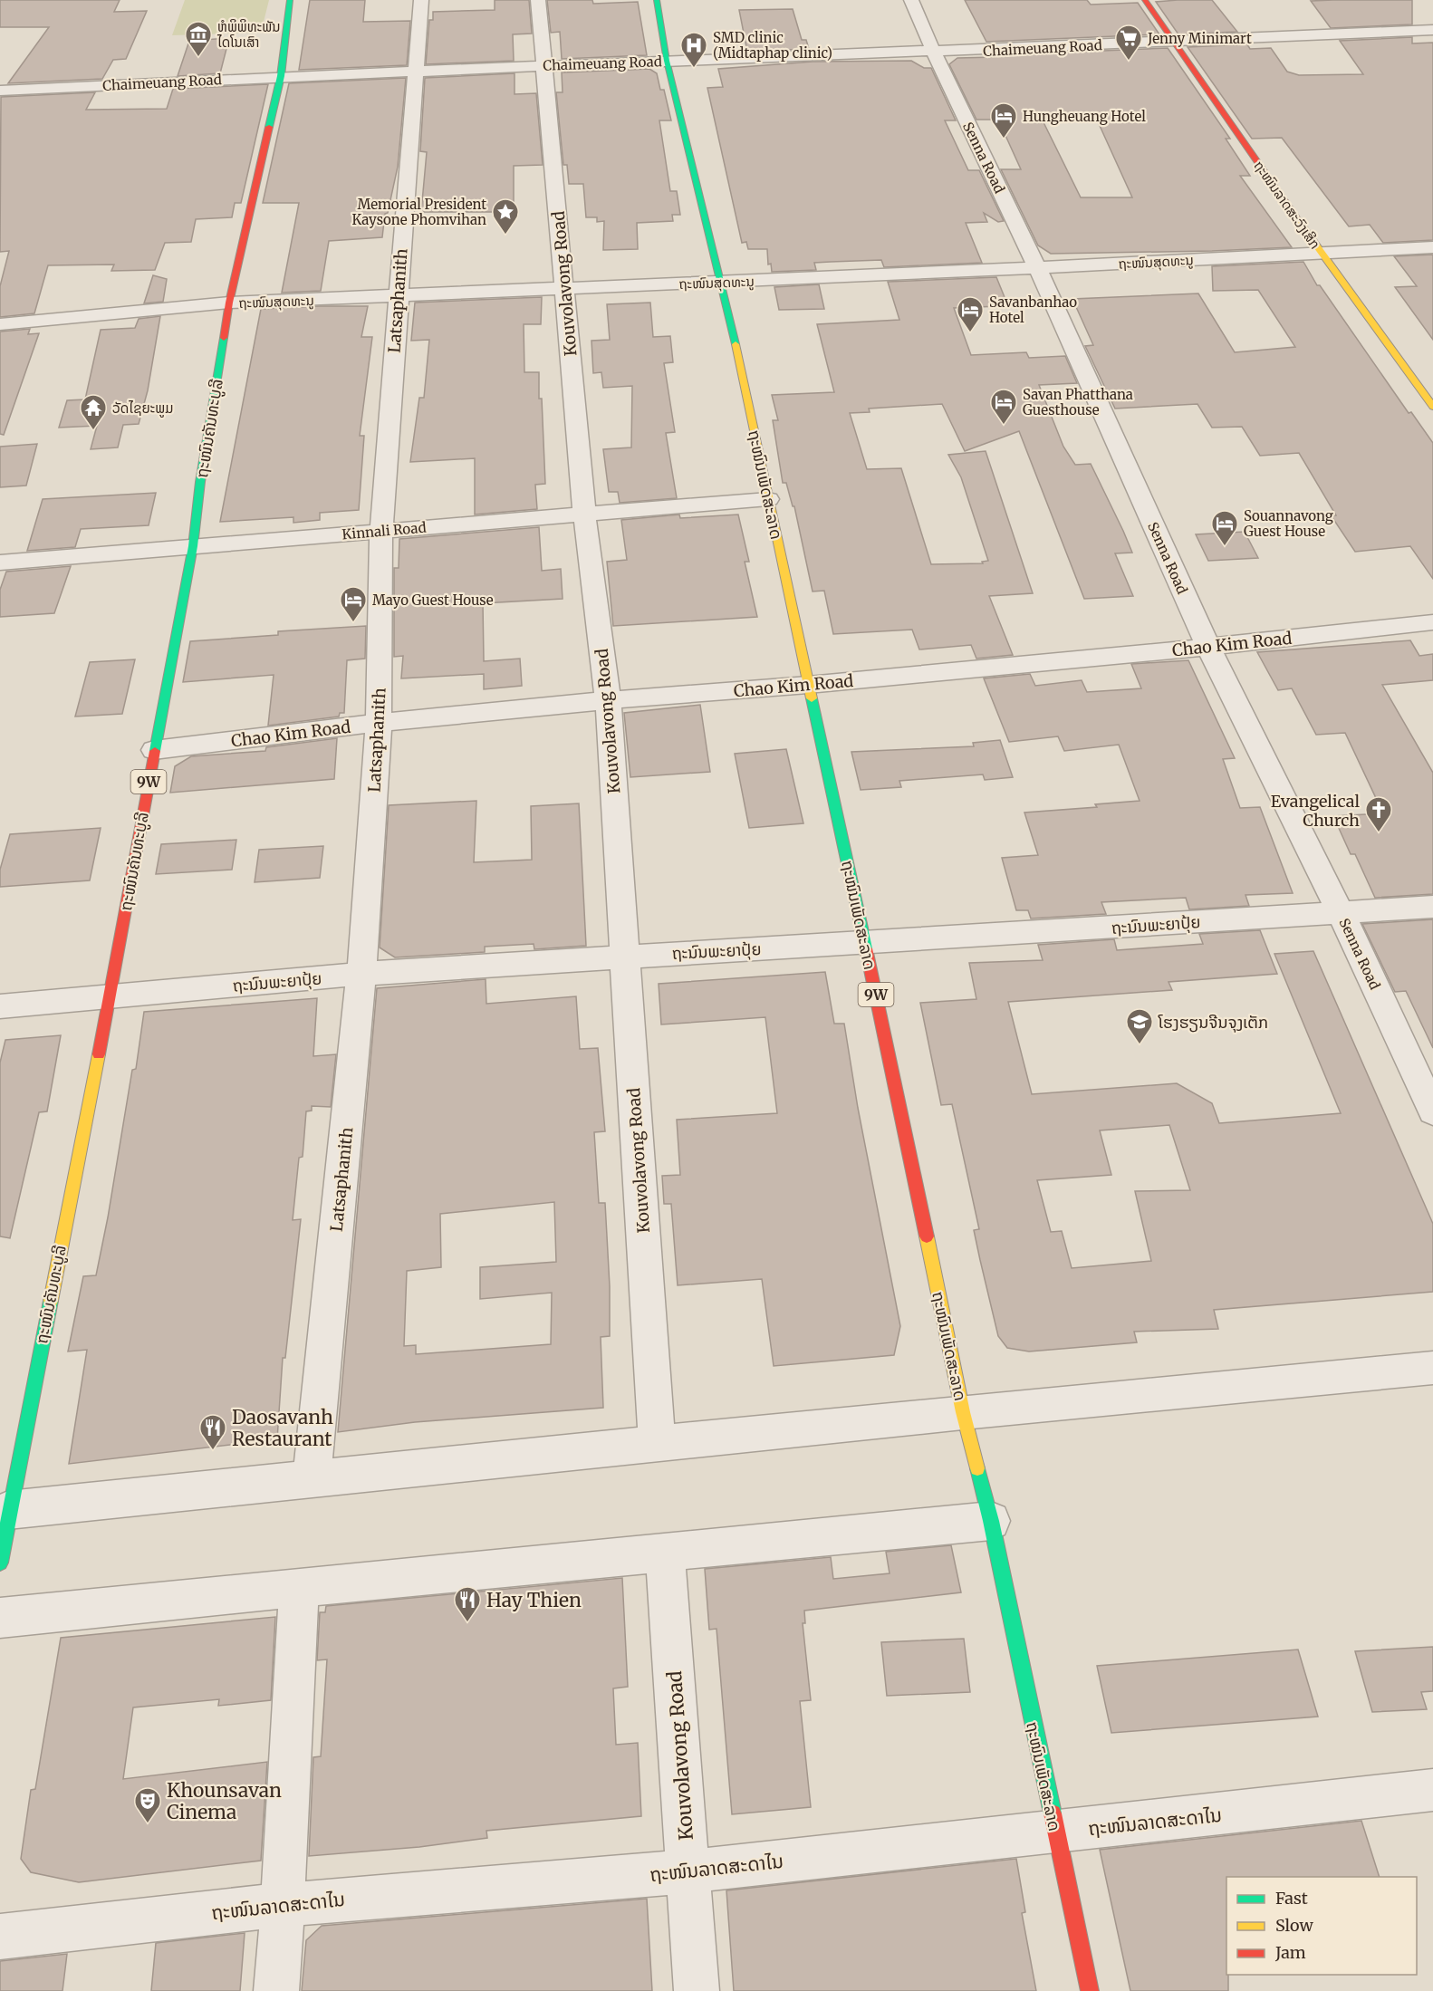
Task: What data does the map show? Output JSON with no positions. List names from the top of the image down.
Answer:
{
  "streets": {
    "main road": [
      "ຖະໜົນລາດສະວົງເສິກ",
      "ຖະໜົນຄັນທະບູລີ",
      "ຖະໜົນເພັດສະລາດ",
      "9W"
    ],
    "street": [
      "Chaimeuang Road",
      "Senna Road",
      "ຖະໜົນສຸດທະນູ",
      "Kouvolavong Road",
      "Latsaphanith",
      "Kinnali Road",
      "Chao Kim Road",
      "ຖະນົນພະຍາປຸ້ຍ",
      "ຖະໜົນລາດສະດາໄນ"
    ]
  },
  "crossings": [
    ["Chaimeuang Road", "Senna Road"],
    ["Chaimeuang Road", "ຖະໜົນລາດສະວົງເສິກ"],
    ["Chaimeuang Road", "Kouvolavong Road"],
    ["Chaimeuang Road", "Latsaphanith"],
    ["Chaimeuang Road", "ຖະໜົນຄັນທະບູລີ"],
    ["Chaimeuang Road", "ຖະໜົນເພັດສະລາດ"],
    ["Senna Road", "ຖະໜົນສຸດທະນູ"],
    ["Senna Road", "Chao Kim Road"],
    ["Senna Road", "ຖະນົນພະຍາປຸ້ຍ"],
    ["ຖະໜົນລາດສະວົງເສິກ", "ຖະໜົນສຸດທະນູ"],
    ["ຖະໜົນສຸດທະນູ", "Kouvolavong Road"],
    ["ຖະໜົນສຸດທະນູ", "Latsaphanith"],
    ["ຖະໜົນສຸດທະນູ", "ຖະໜົນຄັນທະບູລີ"],
    ["ຖະໜົນສຸດທະນູ", "ຖະໜົນເພັດສະລາດ"],
    ["Kouvolavong Road", "Kinnali Road"],
    ["Kouvolavong Road", "Chao Kim Road"],
    ["Kouvolavong Road", "ຖະນົນພະຍາປຸ້ຍ"],
    ["Kouvolavong Road", "ຖະໜົນລາດສະດາໄນ"],
    ["Latsaphanith", "Kinnali Road"],
    ["Latsaphanith", "Chao Kim Road"],
    ["Latsaphanith", "ຖະນົນພະຍາປຸ້ຍ"],
    ["ຖະໜົນຄັນທະບູລີ", "Kinnali Road"],
    ["ຖະໜົນຄັນທະບູລີ", "Chao Kim Road"],
    ["ຖະໜົນຄັນທະບູລີ", "ຖະນົນພະຍາປຸ້ຍ"],
    ["ຖະໜົນເພັດສະລາດ", "Kinnali Road"],
    ["ຖະໜົນເພັດສະລາດ", "Chao Kim Road"],
    ["ຖະໜົນເພັດສະລາດ", "ຖະນົນພະຍາປຸ້ຍ"],
    ["ຖະໜົນເພັດສະລາດ", "ຖະໜົນລາດສະດາໄນ"]
  ],
  "places": {
    "museum": ["ຫໍພິພິທະພັນ ໄດໂນເສົາ"],
    "supermarket": ["Jenny Minimart"],
    "hospital": ["SMD clinic (Midtaphap clinic)"],
    "hotel": [
      "Hungheuang Hotel",
      "Savanbanhao Hotel",
      "Savan Phatthana Guesthouse",
      "Souannavong Guest House",
      "Mayo Guest House"
    ],
    "place": ["Memorial President Kaysone Phomvihan"],
    "temple": ["ວັດໄຊຍະພູມ"],
    "church": ["Evangelical Church"],
    "school or university": ["ໂຮງຮຽນຈີນຈຸງເຕັກ"],
    "restaurant": ["Daosavanh Restaurant", "Hay Thien"],
    "theatre": ["Khounsavan Cinema"]
  },
  "legend": ["Fast", "Slow", "Jam"]
}
